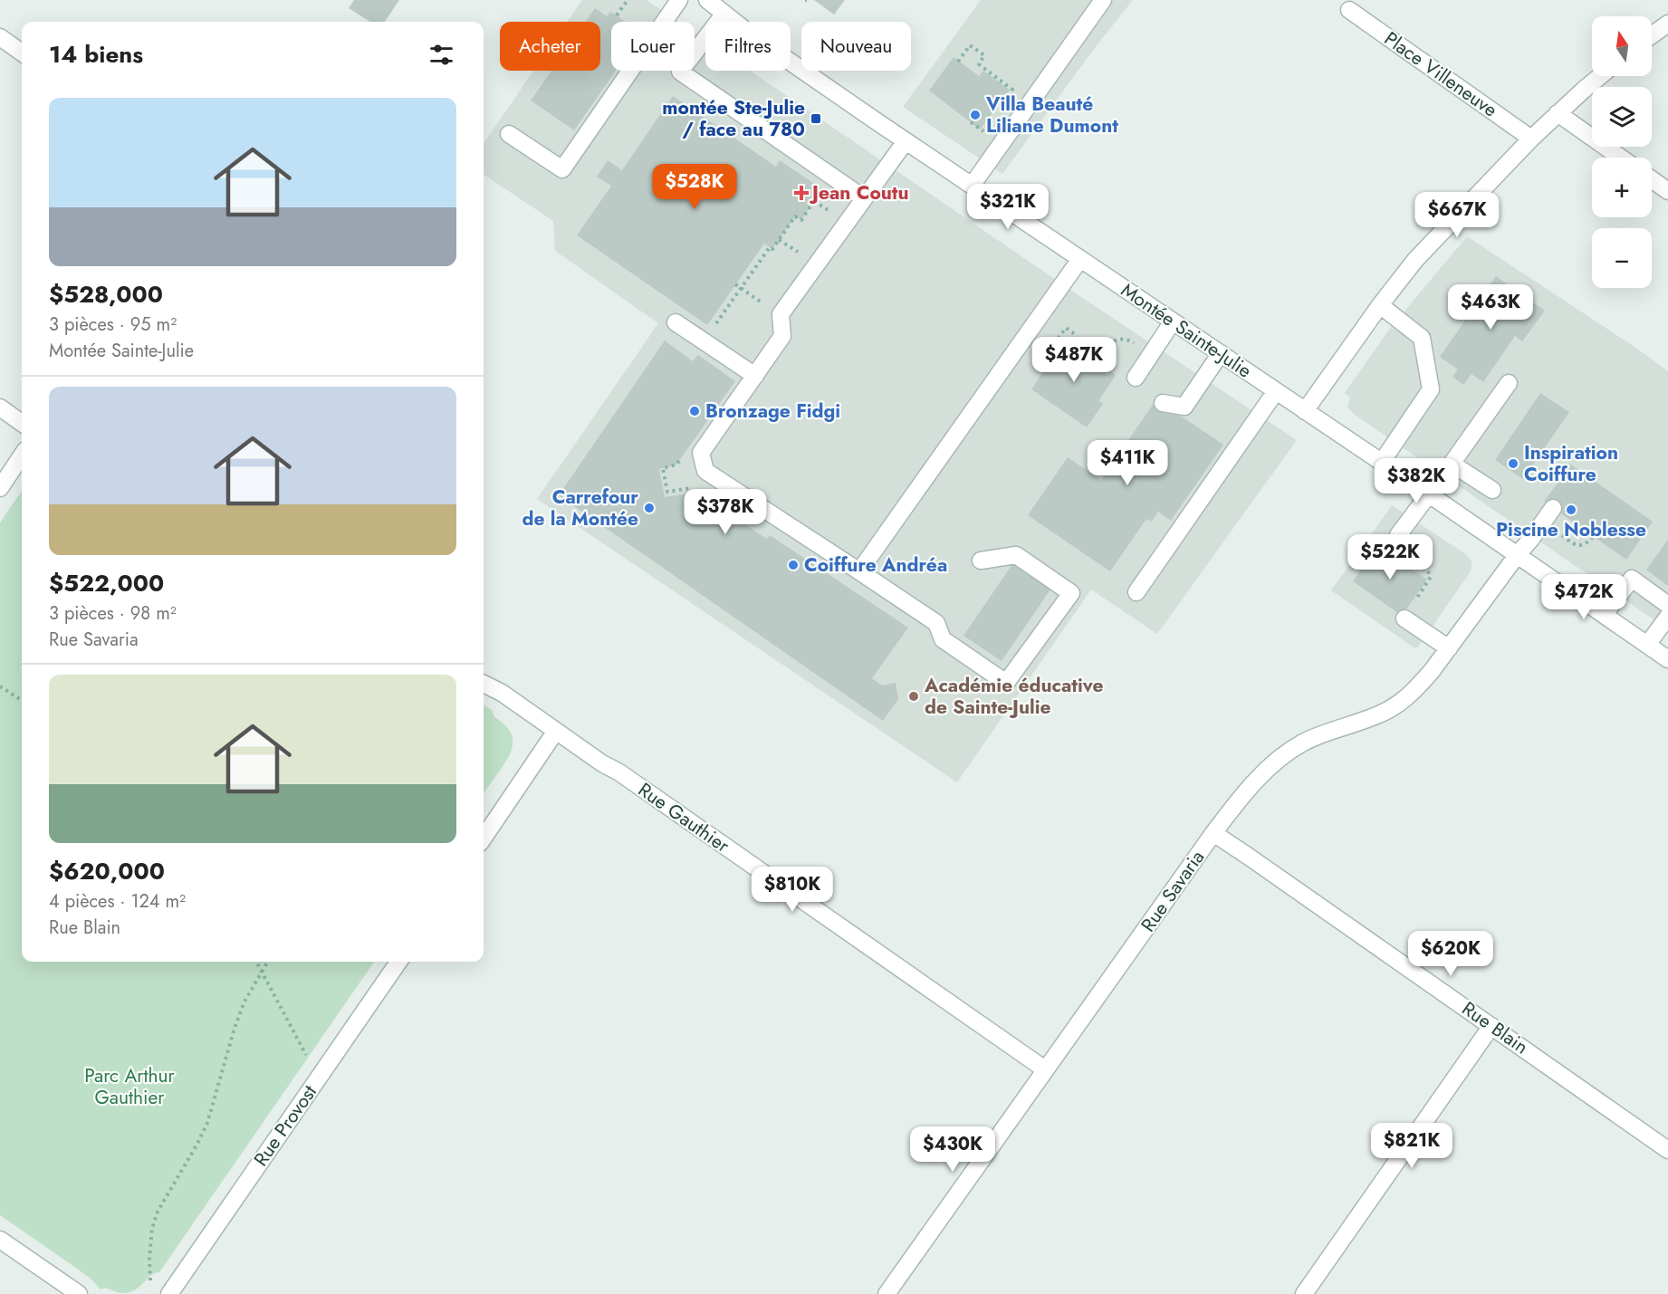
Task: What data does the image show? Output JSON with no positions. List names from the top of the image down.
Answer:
{
  "streets": {
    "street": [
      "Place Villeneuve",
      "Montée Sainte-Julie",
      "Rue Gauthier",
      "Rue Savaria",
      "Rue Blain",
      "Rue Provost"
    ]
  },
  "crossings": [
    ["Montée Sainte-Julie", "Rue Savaria"],
    ["Rue Gauthier", "Rue Savaria"],
    ["Rue Savaria", "Rue Blain"]
  ],
  "parks": ["Parc Arthur Gauthier"],
  "places": {
    "other": [
      "Villa Beauté Liliane Dumont",
      "Bronzage Fidgi",
      "Inspiration Coiffure",
      "Carrefour de la Montée",
      "Piscine Noblesse",
      "Coiffure Andréa",
      "Académie éducative de Sainte-Julie"
    ],
    "transit": ["montée Ste-Julie / face au 780"],
    "health": ["Jean Coutu"]
  },
  "north": "top",
  "page": {
    "map_buttons": ["+", "−"],
    "chip": [
      "Acheter",
      "Louer",
      "Filtres",
      "Nouveau"
    ],
    "heading": "14 biens",
    "list": [
      {
        "name": "$528,000",
        "note": "3 pièces · 95 m² · Montée Sainte-Julie"
      },
      {
        "name": "$522,000",
        "note": "3 pièces · 98 m² · Rue Savaria"
      },
      {
        "name": "$620,000",
        "note": "4 pièces · 124 m² · Rue Blain"
      }
    ],
    "price": [
      "$528K",
      "$321K",
      "$667K",
      "$463K",
      "$487K",
      "$411K",
      "$382K",
      "$378K",
      "$522K",
      "$472K",
      "$810K",
      "$620K",
      "$821K",
      "$430K"
    ]
  }
}
